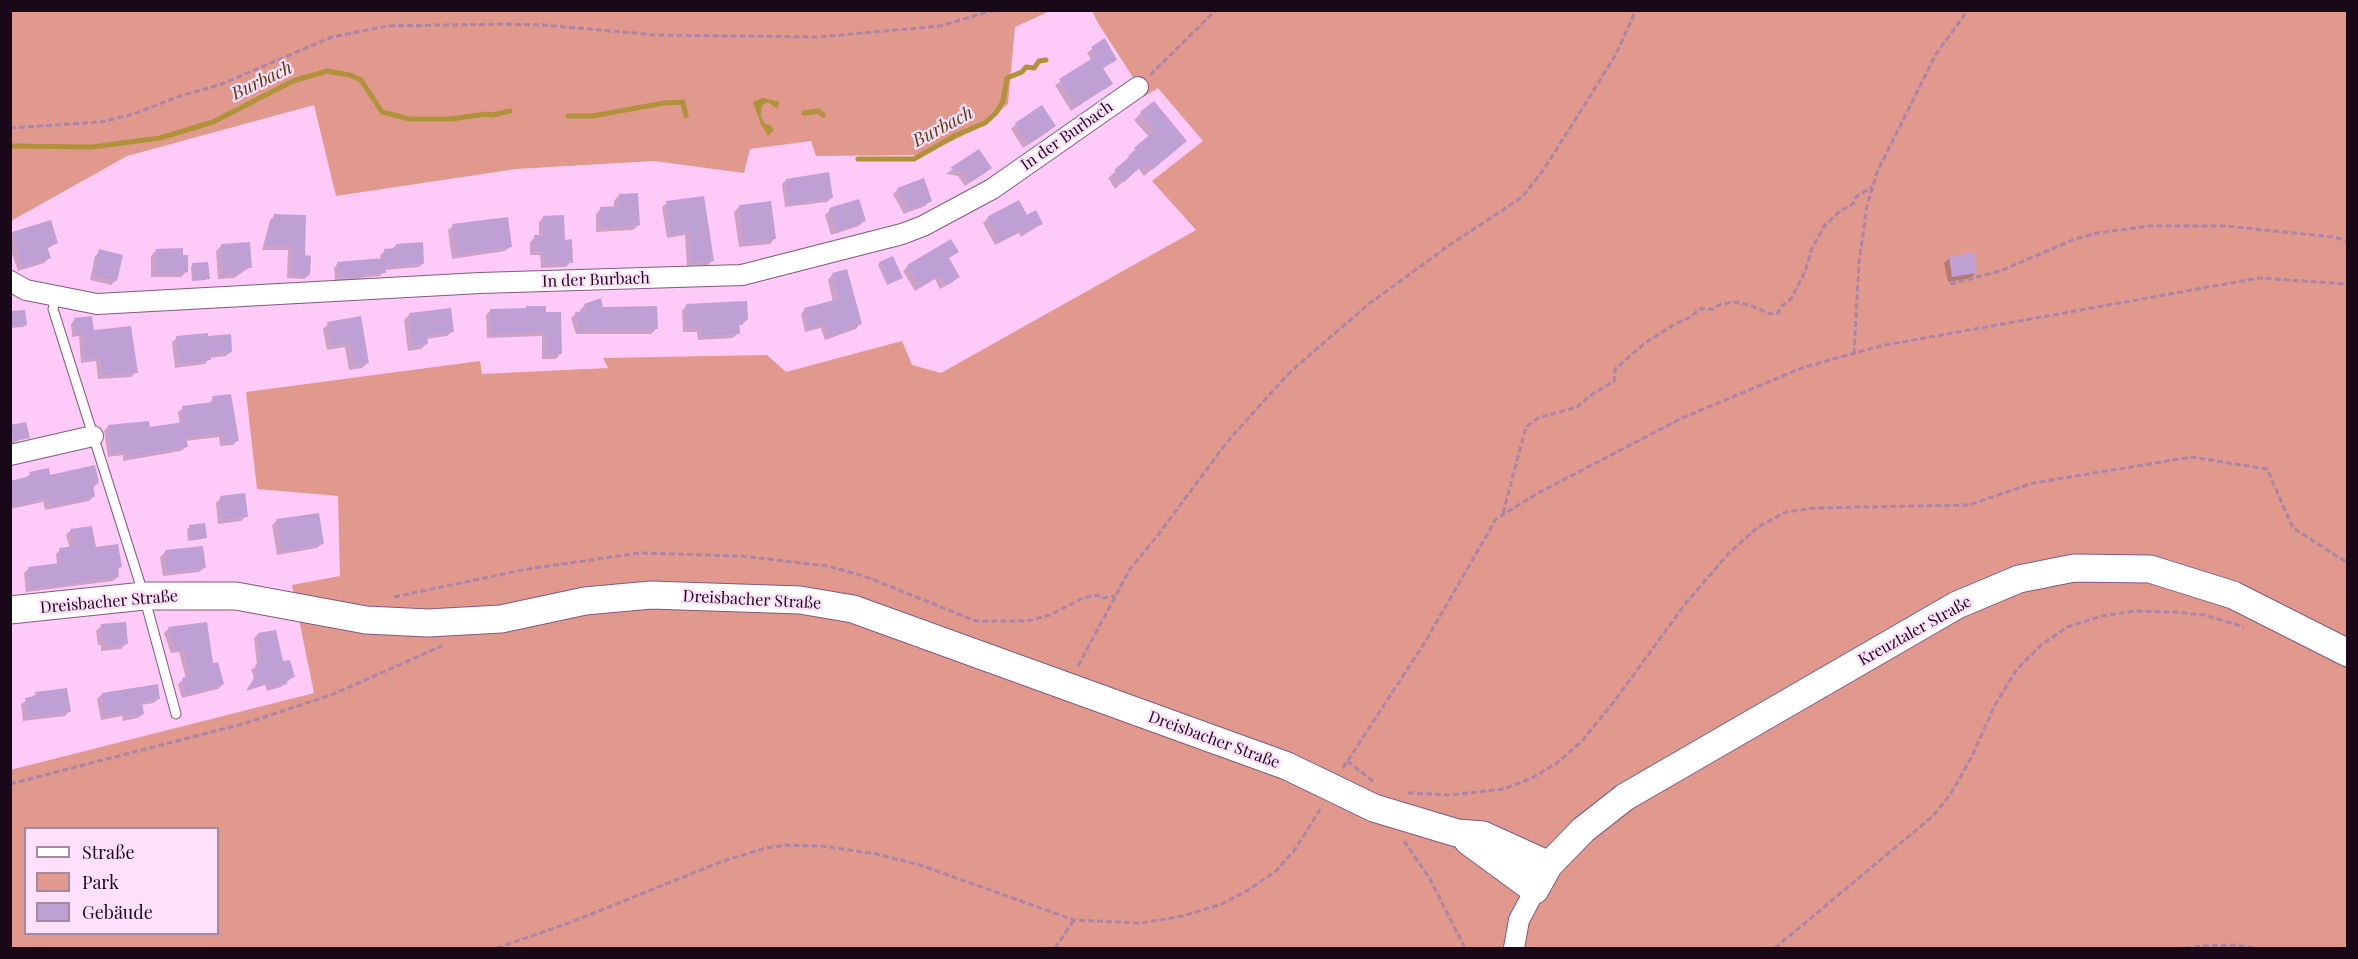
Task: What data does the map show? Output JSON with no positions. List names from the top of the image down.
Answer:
{
  "streets": {
    "street": ["In der Burbach", "Dreisbacher Straße", "Kreuztaler Straße"]
  },
  "crossings": [
    ["Dreisbacher Straße", "Kreuztaler Straße"]
  ],
  "water": ["Burbach"],
  "legend": ["Straße", "Park", "Gebäude"]
}
